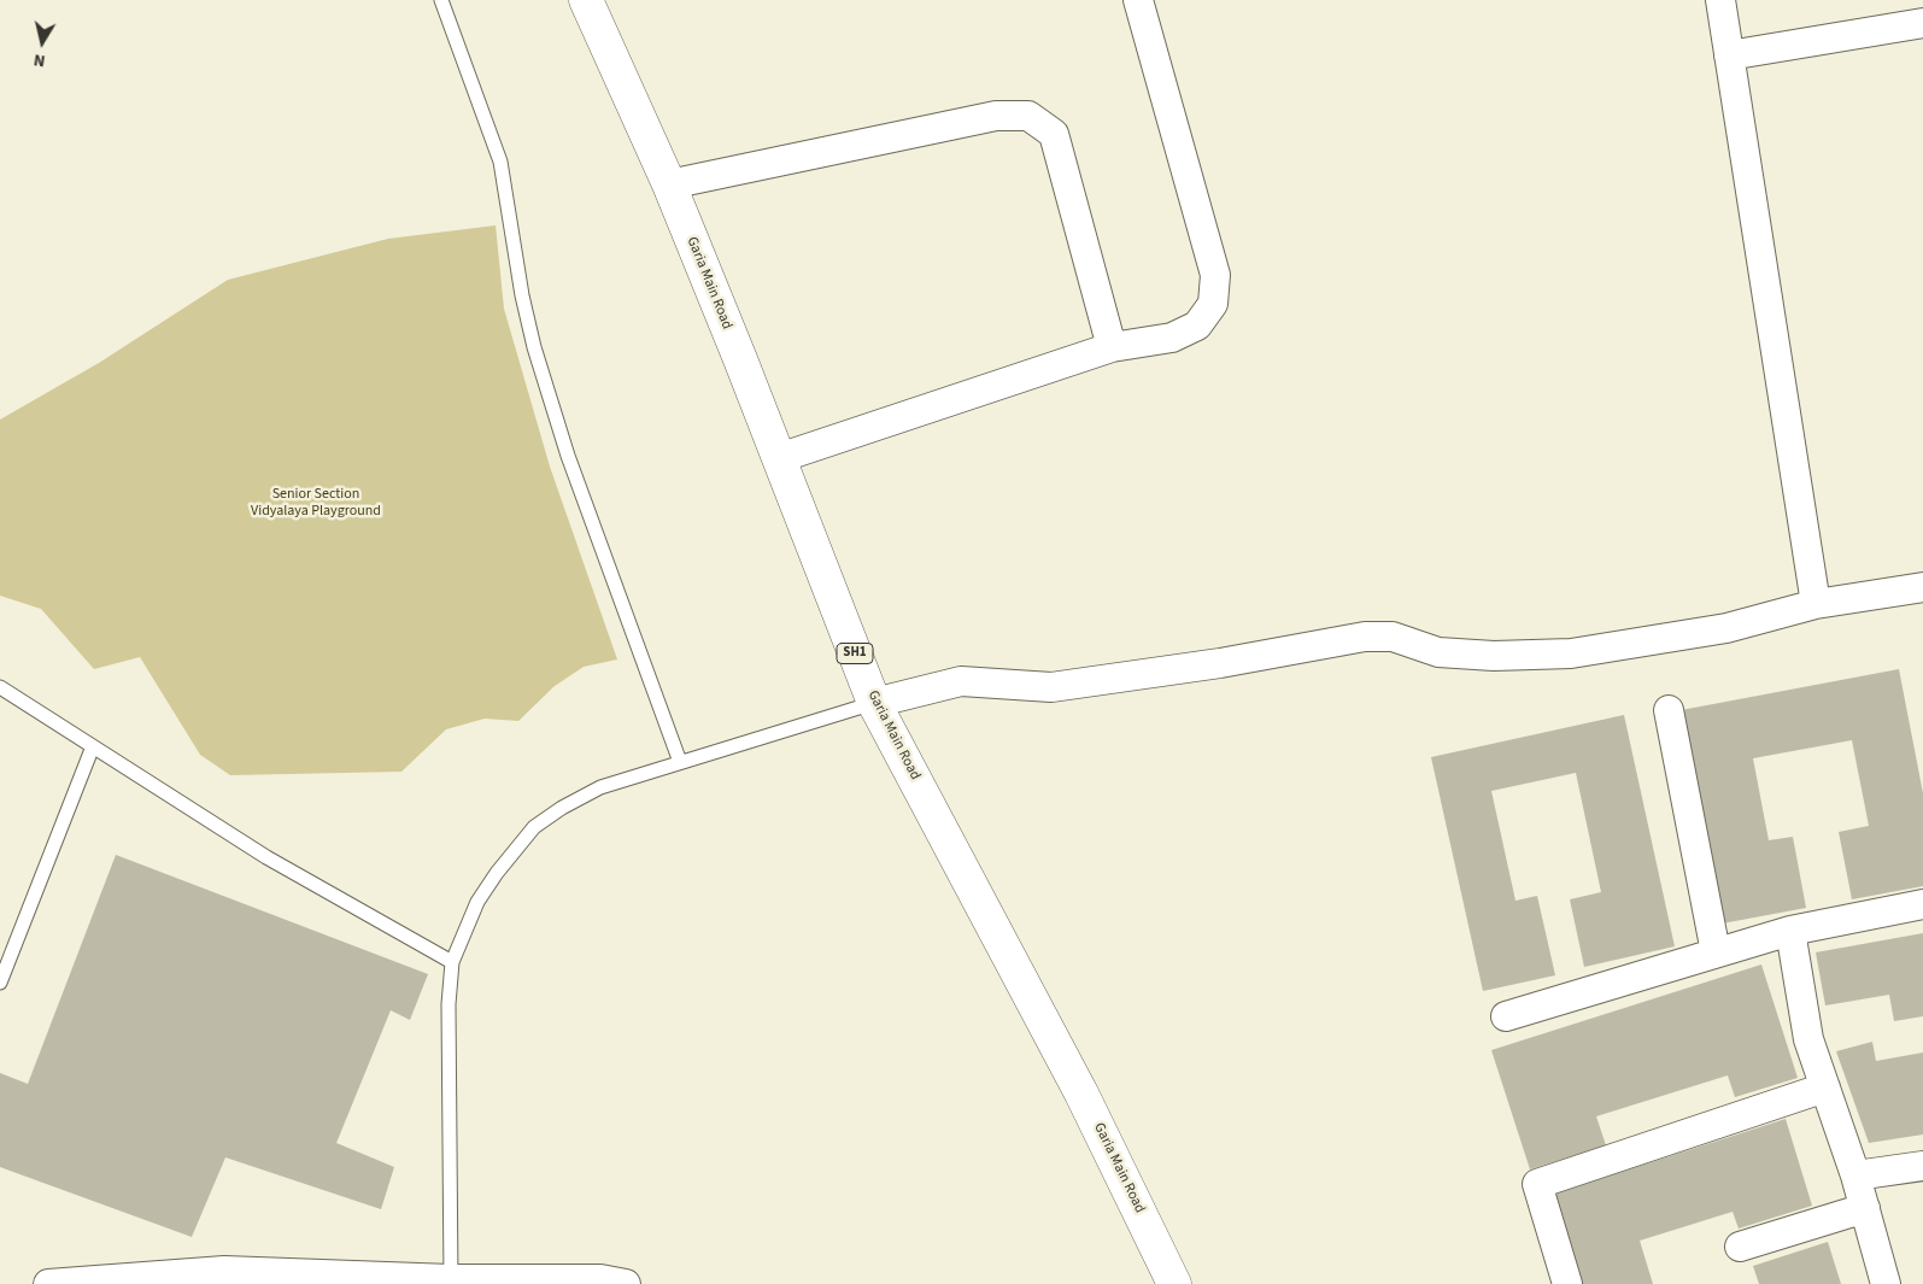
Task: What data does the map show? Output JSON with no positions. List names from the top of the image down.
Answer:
{
  "streets": {
    "main road": ["Garia Main Road", "SH1"]
  },
  "parks": ["Senior Section Vidyalaya Playground"],
  "north": "bottom"
}
